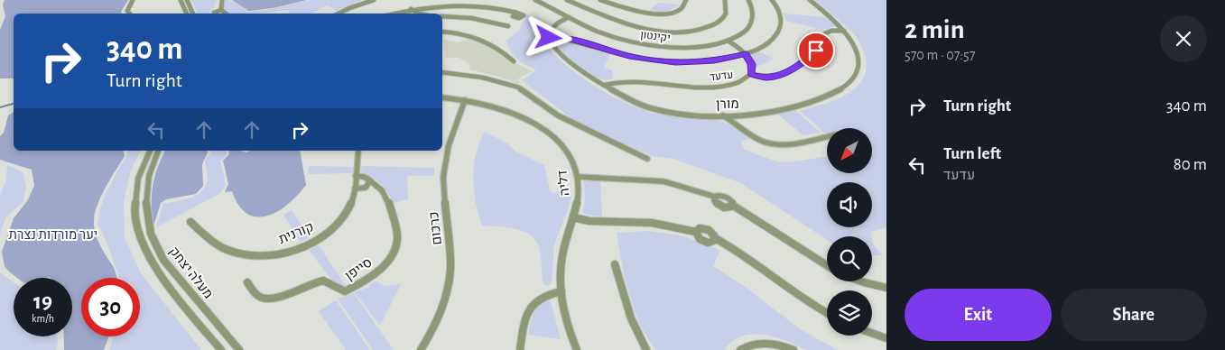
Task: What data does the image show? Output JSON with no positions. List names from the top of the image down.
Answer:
{
  "streets": {
    "street": [
      "יקינטון",
      "עדעד",
      "מורן",
      "דליה",
      "כרכום",
      "קורנית",
      "סייפן",
      "מעלה יצחק"
    ]
  },
  "crossings": [
    ["עדעד", "מורן"],
    ["דליה", "כרכום"]
  ],
  "parks": ["יער מורדות נצרת"],
  "north": "bottom left",
  "page": {
    "heading": ["2 min", "570 m · 07:57"],
    "turn": ["340 m", "Turn right"],
    "list": [
      {
        "name": "Turn right",
        "value": "340 m"
      },
      {
        "name": "Turn left",
        "note": "עדעד",
        "value": "80 m"
      }
    ],
    "speed": "19 km/h",
    "limit": "30",
    "buttons": ["Exit", "Share"]
  }
}
